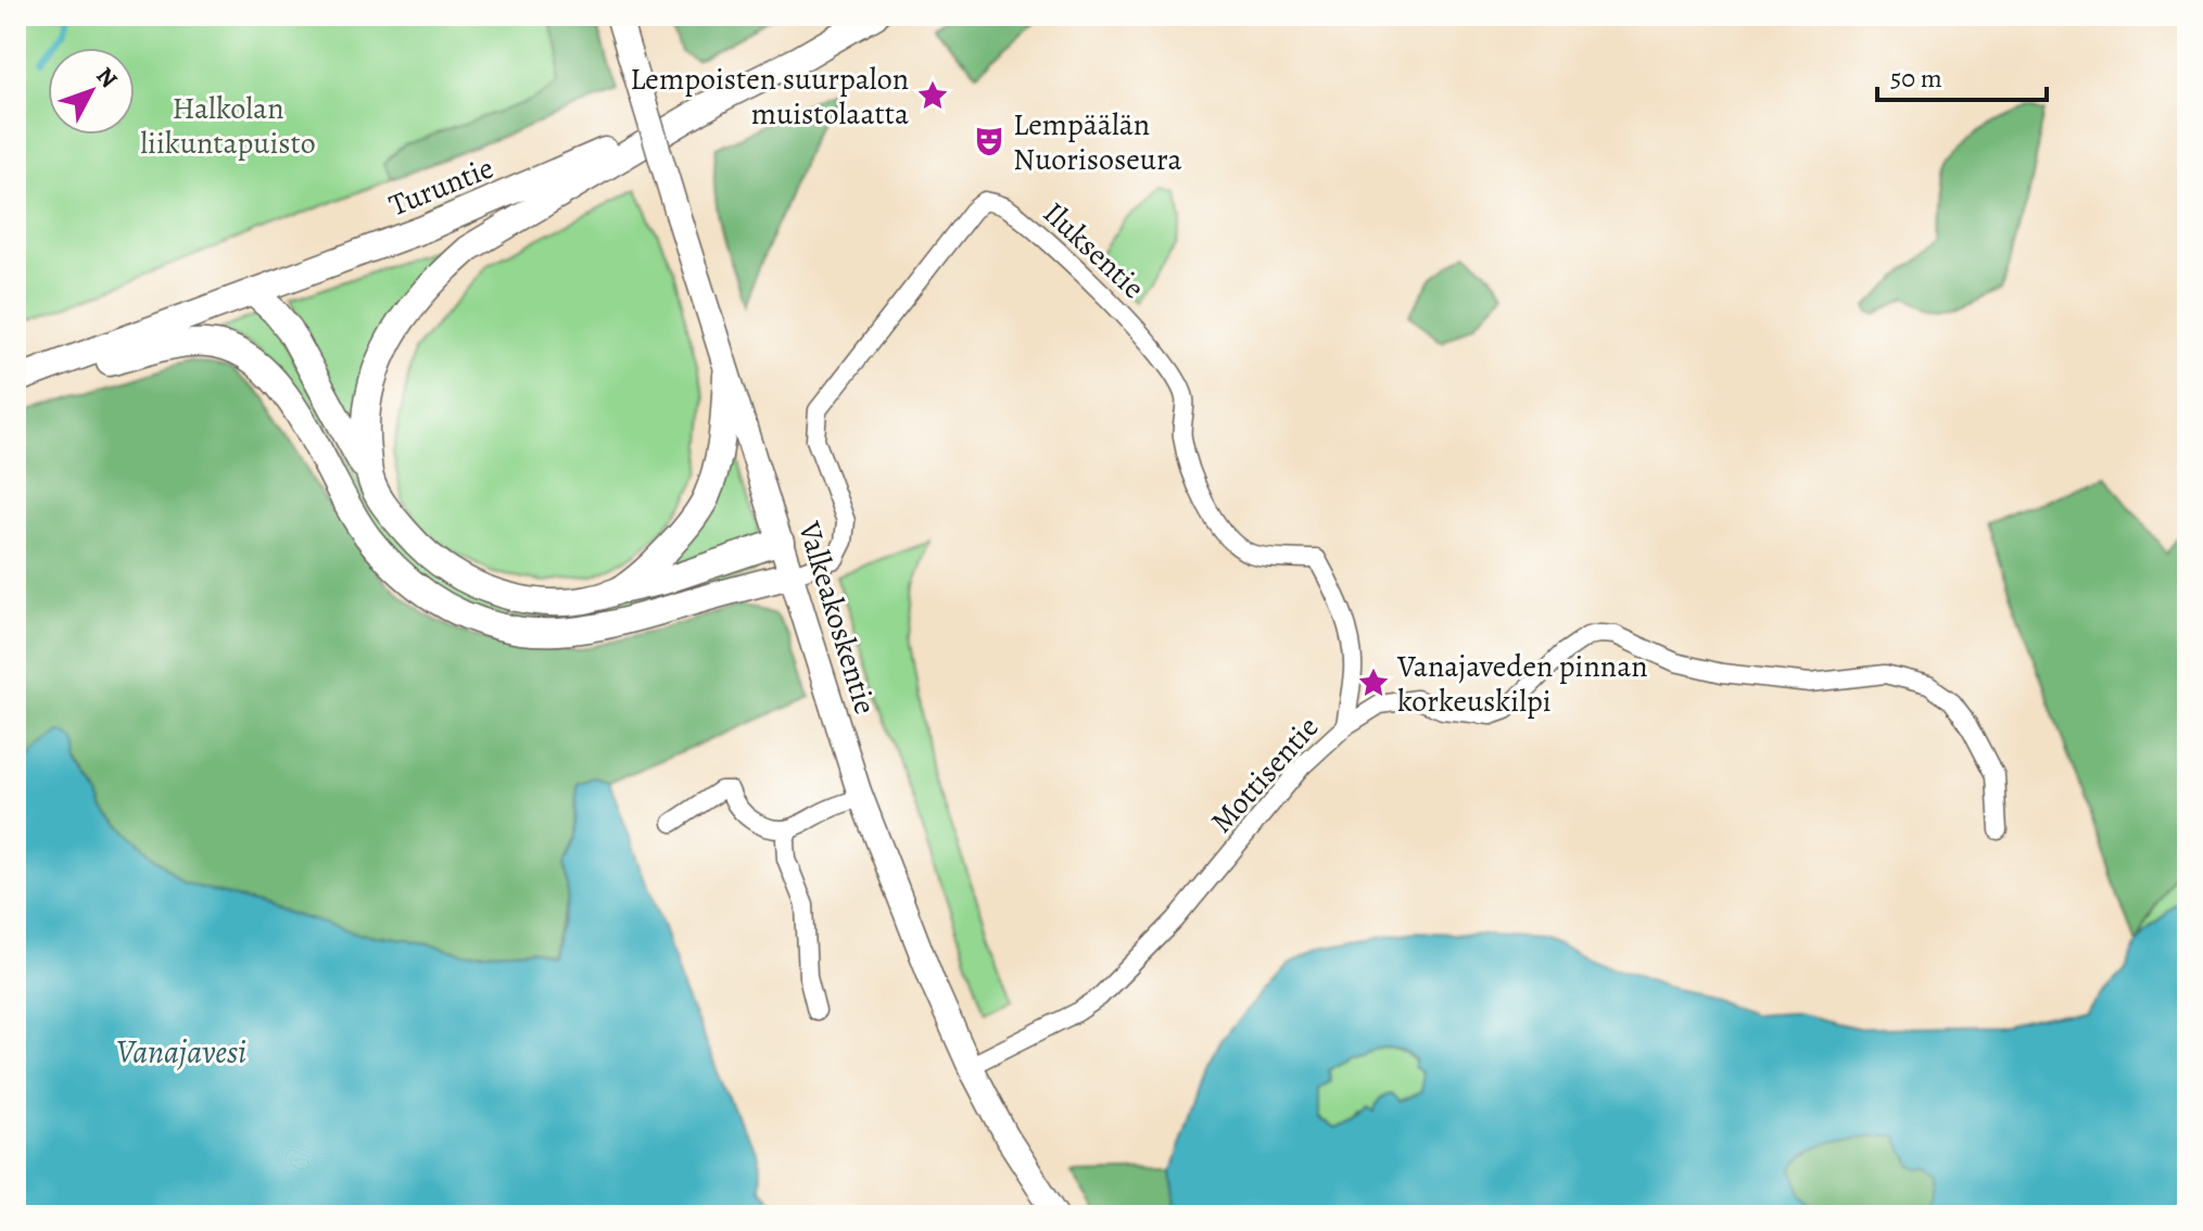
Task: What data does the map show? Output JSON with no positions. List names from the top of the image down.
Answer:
{
  "streets": {
    "main road": ["Turuntie"],
    "street": ["Iluksentie", "Valkeakoskentie", "Mottisentie"]
  },
  "crossings": [
    ["Iluksentie", "Valkeakoskentie"],
    ["Iluksentie", "Mottisentie"],
    ["Valkeakoskentie", "Mottisentie"]
  ],
  "water": ["Vanajavesi"],
  "parks": ["Halkolan liikuntapuisto"],
  "places": {
    "place": ["Lempoisten suurpalon muistolaatta", "Vanajaveden pinnan korkeuskilpi"],
    "theatre": ["Lempäälän Nuorisoseura"]
  },
  "scale_bar": "50 m",
  "north": "top right"
}
